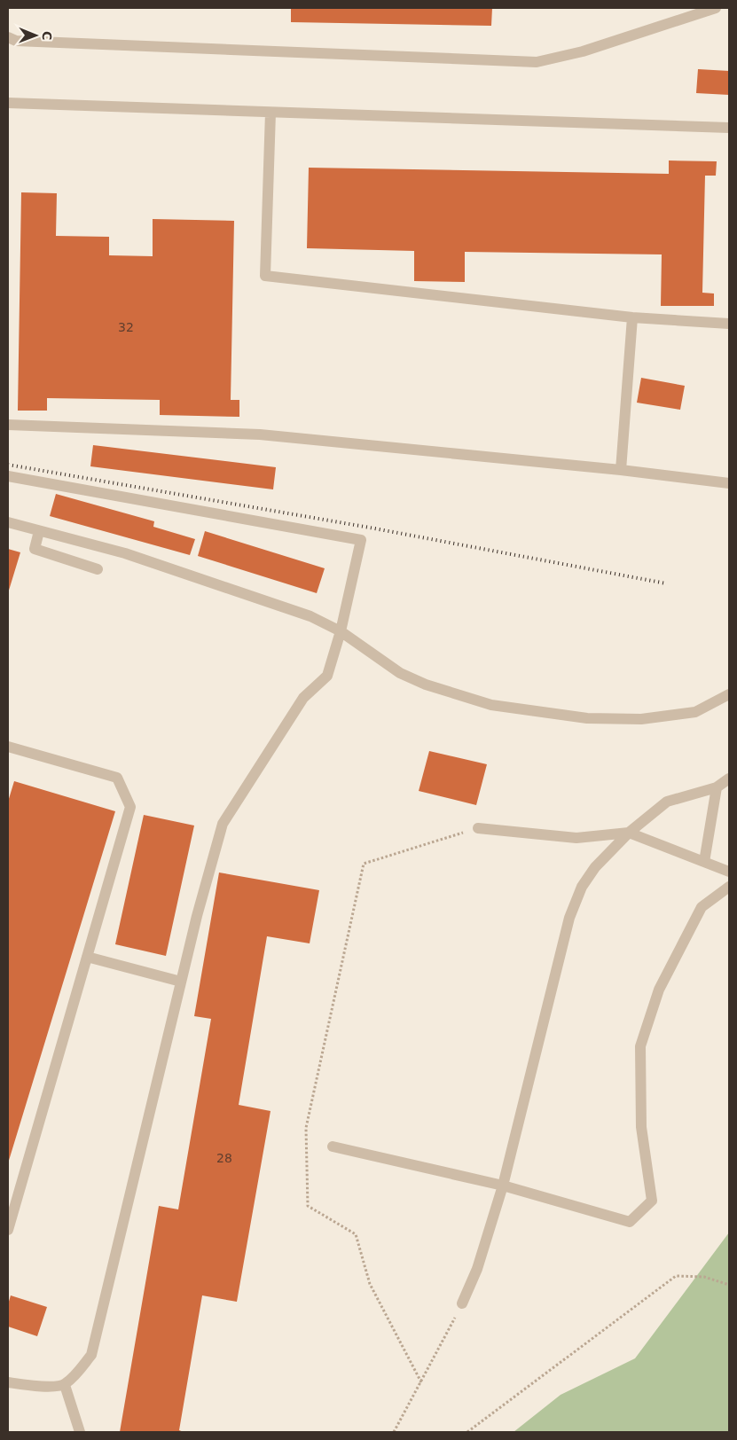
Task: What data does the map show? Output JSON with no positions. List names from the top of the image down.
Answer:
{
  "house_numbers": ["32", "28"],
  "north": "right"
}
